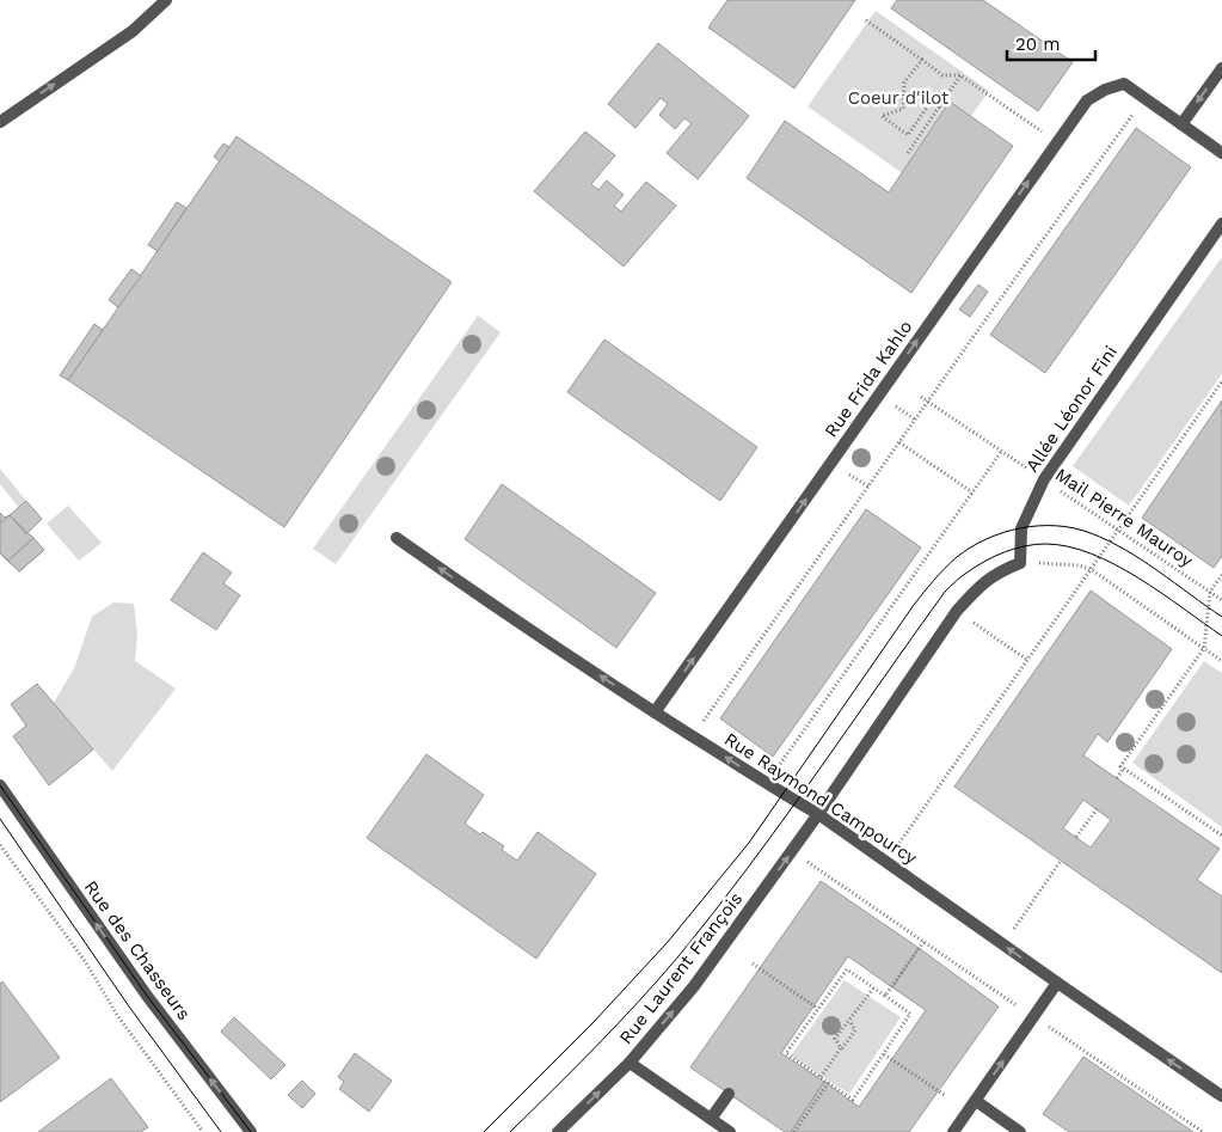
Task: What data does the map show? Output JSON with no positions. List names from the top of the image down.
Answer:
{
  "streets": {
    "street": [
      "Rue Frida Kahlo",
      "Allée Léonor Fini",
      "Rue Raymond Campourcy",
      "Rue des Chasseurs",
      "Rue Laurent François"
    ],
    "path": ["Mail Pierre Mauroy"]
  },
  "crossings": [
    ["Rue Frida Kahlo", "Rue Raymond Campourcy"],
    ["Allée Léonor Fini", "Mail Pierre Mauroy"],
    ["Rue Raymond Campourcy", "Rue Laurent François"]
  ],
  "one_way": [
    "Rue Frida Kahlo",
    "Rue Raymond Campourcy",
    "Rue des Chasseurs",
    "Rue Laurent François"
  ],
  "parks": ["Coeur d'ilot"],
  "scale_bar": "20 m"
}
